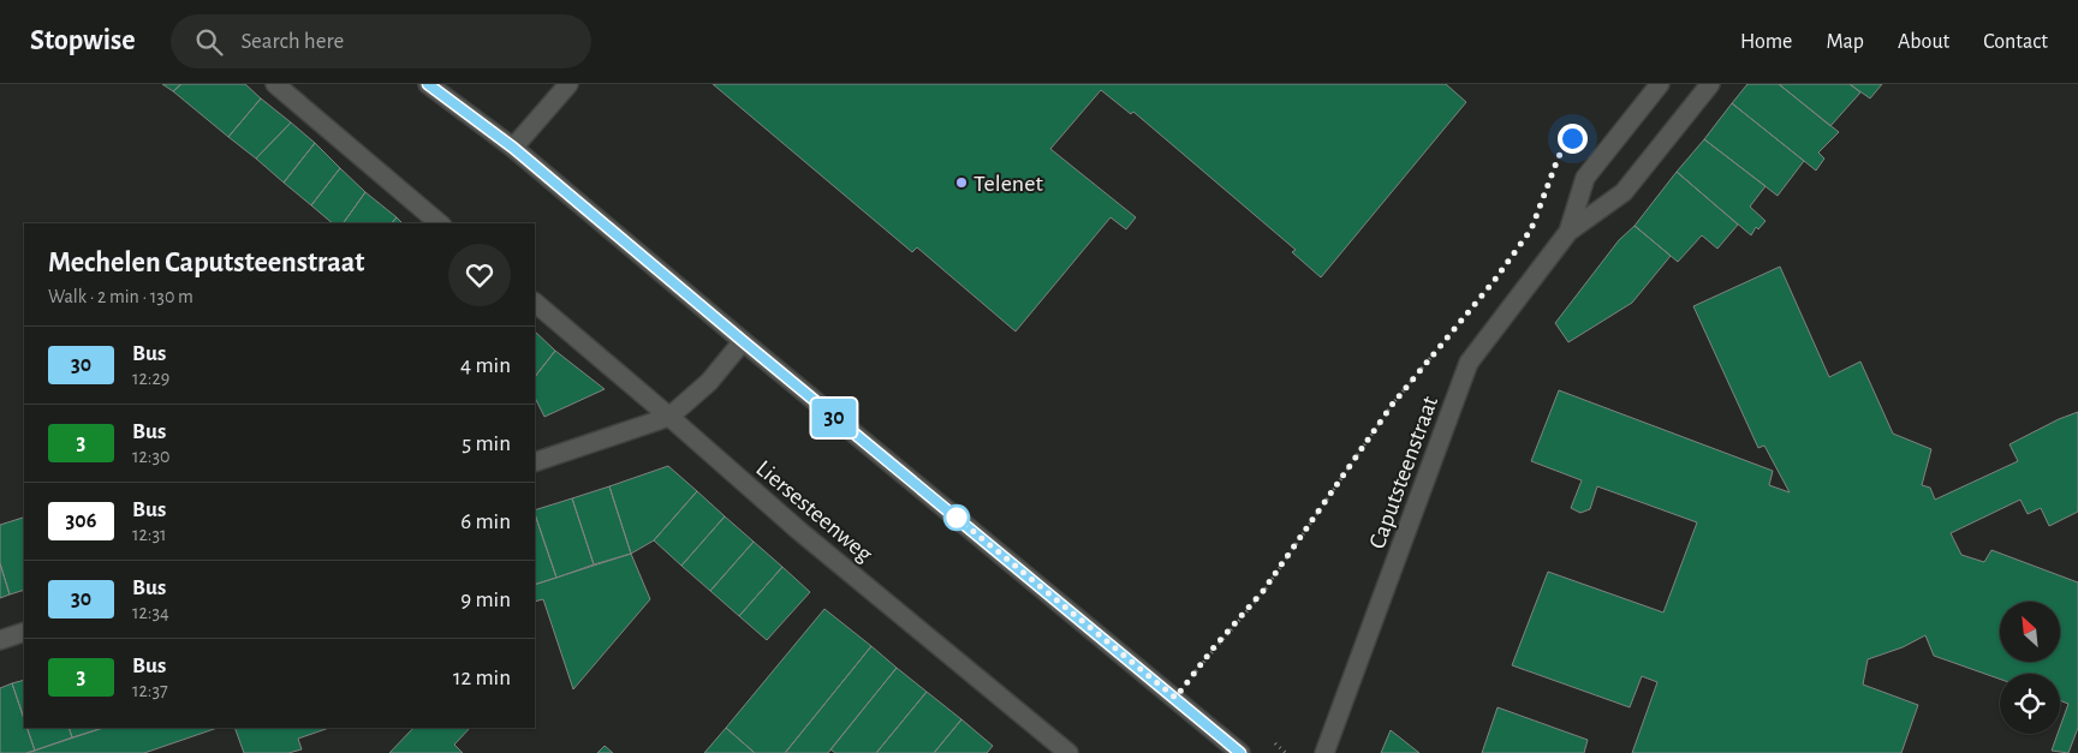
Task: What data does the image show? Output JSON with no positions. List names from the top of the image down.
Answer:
{
  "streets": {
    "street": ["Caputsteenstraat", "Liersesteenweg"]
  },
  "places": ["Telenet"],
  "lines": ["bus line 30"],
  "north": "top left",
  "page": {
    "header": "Stopwise",
    "search": "Search here",
    "nav": [
      "Home",
      "Map",
      "About",
      "Contact"
    ],
    "on_map": "30",
    "heading": ["Mechelen Caputsteenstraat", "Walk · 2 min · 130 m"],
    "list": [
      {
        "mark": "30",
        "name": "Bus",
        "note": "12:29",
        "value": "4 min"
      },
      {
        "mark": "3",
        "name": "Bus",
        "note": "12:30",
        "value": "5 min"
      },
      {
        "mark": "306",
        "name": "Bus",
        "note": "12:31",
        "value": "6 min"
      },
      {
        "mark": "30",
        "name": "Bus",
        "note": "12:34",
        "value": "9 min"
      },
      {
        "mark": "3",
        "name": "Bus",
        "note": "12:37",
        "value": "12 min"
      }
    ]
  }
}
